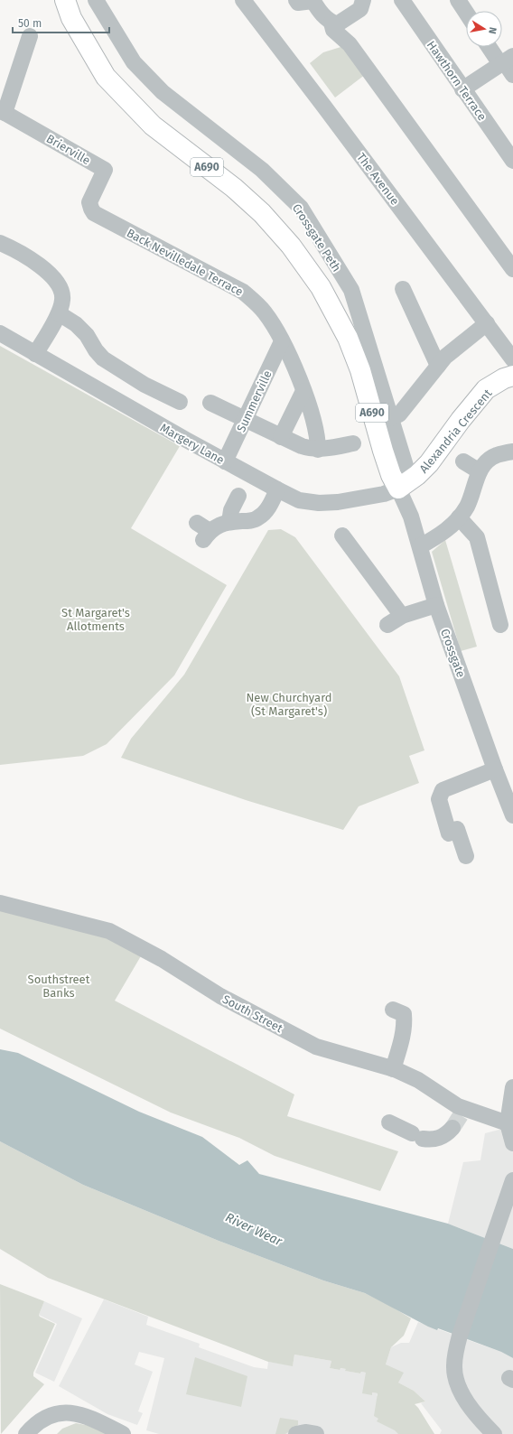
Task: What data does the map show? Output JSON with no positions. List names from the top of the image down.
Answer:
{
  "streets": {
    "highway": ["A690", "Alexandria Crescent"],
    "street": [
      "Hawthorn Terrace",
      "Brierville",
      "The Avenue",
      "Crossgate Peth",
      "Back Nevilledale Terrace",
      "Summerville",
      "Margery Lane",
      "Crossgate",
      "South Street"
    ]
  },
  "crossings": [
    ["Brierville", "Back Nevilledale Terrace"],
    ["A690", "Alexandria Crescent"],
    ["A690", "Margery Lane"],
    ["A690", "Crossgate"],
    ["Crossgate Peth", "Alexandria Crescent"],
    ["Back Nevilledale Terrace", "Summerville"],
    ["Summerville", "Margery Lane"],
    ["Alexandria Crescent", "Margery Lane"],
    ["Alexandria Crescent", "Crossgate"],
    ["Margery Lane", "Crossgate"]
  ],
  "water": ["River Wear"],
  "parks": ["St Margaret's Allotments", "New Churchyard (St Margaret's)", "Southstreet Banks"],
  "scale_bar": "50 m",
  "north": "right"
}
